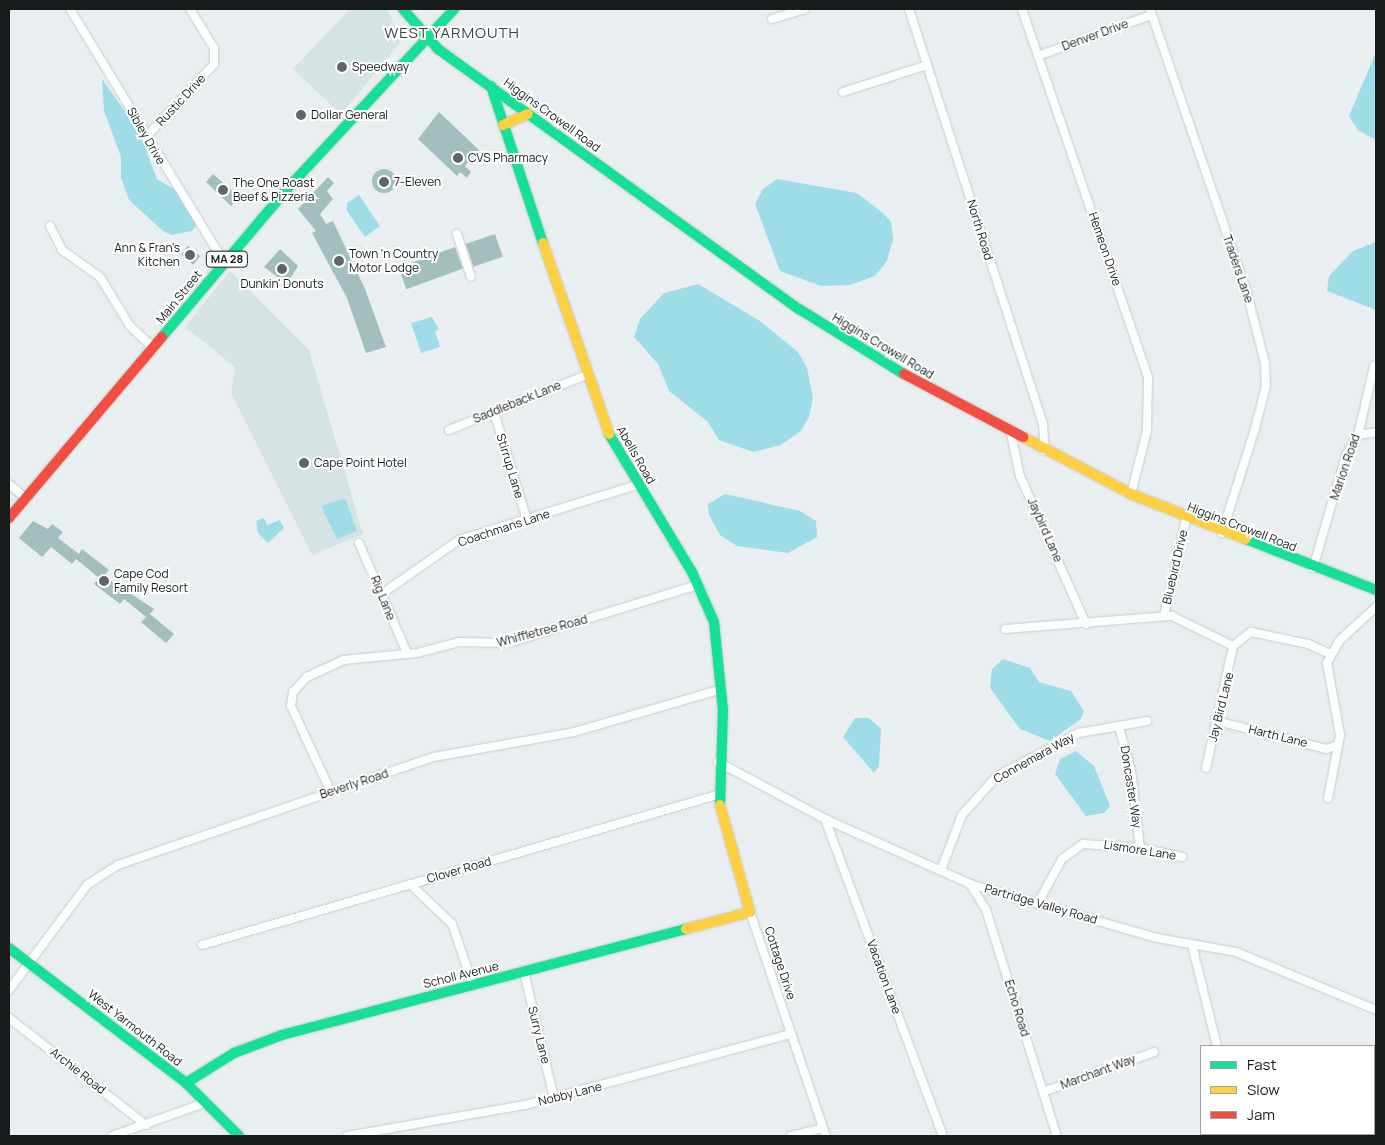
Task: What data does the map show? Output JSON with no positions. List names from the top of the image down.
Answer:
{
  "streets": {
    "main road": [
      "Higgins Crowell Road",
      "MA 28",
      "Main Street",
      "Abells Road",
      "Cottage Drive",
      "Scholl Avenue",
      "West Yarmouth Road"
    ],
    "street": [
      "Denver Drive",
      "Rustic Drive",
      "Sibley Drive",
      "North Road",
      "Hemeon Drive",
      "Traders Lane",
      "Saddleback Lane",
      "Stirrup Lane",
      "Marion Road",
      "Coachmans Lane",
      "Jaybird Lane",
      "Bluebird Drive",
      "Rig Lane",
      "Whiffletree Road",
      "Jay Bird Lane",
      "Harth Lane",
      "Connemara Way",
      "Beverly Road",
      "Doncaster Way",
      "Lismore Lane",
      "Clover Road",
      "Partridge Valley Road",
      "Vacation Lane",
      "Echo Road",
      "Surry Lane",
      "Archie Road",
      "Marchant Way",
      "Nobby Lane"
    ]
  },
  "crossings": [
    ["Denver Drive", "Hemeon Drive"],
    ["Denver Drive", "Traders Lane"],
    ["Rustic Drive", "Sibley Drive"],
    ["Higgins Crowell Road", "North Road"],
    ["Higgins Crowell Road", "Hemeon Drive"],
    ["Higgins Crowell Road", "Traders Lane"],
    ["Higgins Crowell Road", "Main Street"],
    ["Higgins Crowell Road", "Abells Road"],
    ["Higgins Crowell Road", "Marion Road"],
    ["Higgins Crowell Road", "Jaybird Lane"],
    ["Higgins Crowell Road", "Bluebird Drive"],
    ["Sibley Drive", "Main Street"],
    ["Saddleback Lane", "Abells Road"],
    ["Saddleback Lane", "Stirrup Lane"],
    ["Abells Road", "Coachmans Lane"],
    ["Abells Road", "Whiffletree Road"],
    ["Abells Road", "Beverly Road"],
    ["Abells Road", "Clover Road"],
    ["Abells Road", "Partridge Valley Road"],
    ["Abells Road", "Cottage Drive"],
    ["Stirrup Lane", "Coachmans Lane"],
    ["Coachmans Lane", "Rig Lane"],
    ["Rig Lane", "Whiffletree Road"],
    ["Whiffletree Road", "Beverly Road"],
    ["Jay Bird Lane", "Harth Lane"],
    ["Connemara Way", "Doncaster Way"],
    ["Connemara Way", "Partridge Valley Road"],
    ["Beverly Road", "West Yarmouth Road"],
    ["Doncaster Way", "Lismore Lane"],
    ["Lismore Lane", "Partridge Valley Road"],
    ["Clover Road", "Cottage Drive"],
    ["Partridge Valley Road", "Vacation Lane"],
    ["Partridge Valley Road", "Echo Road"],
    ["Cottage Drive", "Scholl Avenue"],
    ["Cottage Drive", "Nobby Lane"],
    ["Scholl Avenue", "West Yarmouth Road"],
    ["Scholl Avenue", "Surry Lane"],
    ["Echo Road", "Marchant Way"],
    ["Surry Lane", "Nobby Lane"]
  ],
  "districts": ["WEST YARMOUTH"],
  "places": [
    "Speedway",
    "Dollar General",
    "CVS Pharmacy",
    "7-Eleven",
    "The One Roast Beef & Pizzeria",
    "Ann & Fran's Kitchen",
    "Town 'n Country Motor Lodge",
    "Dunkin' Donuts",
    "Cape Point Hotel",
    "Cape Cod Family Resort"
  ],
  "legend": ["Fast", "Slow", "Jam"]
}
